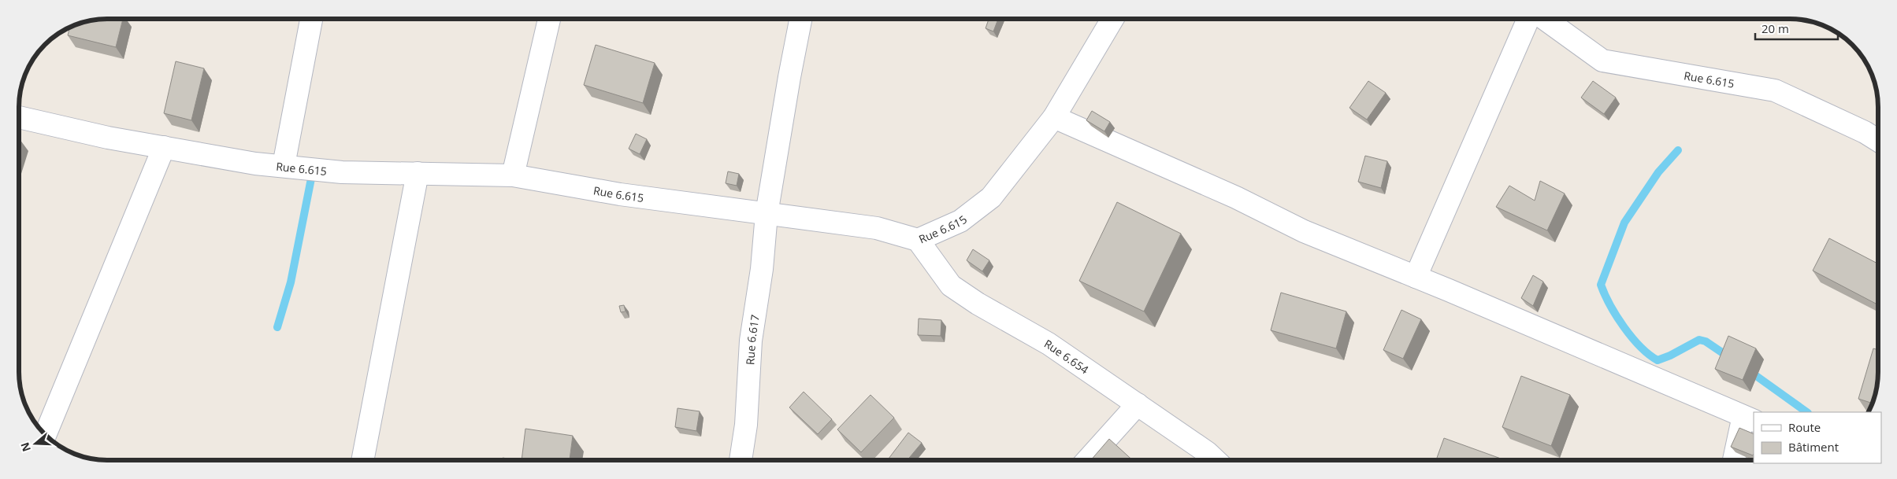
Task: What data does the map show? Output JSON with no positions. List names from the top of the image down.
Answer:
{
  "streets": {
    "street": ["Rue 6.615", "Rue 6.617", "Rue 6.654"]
  },
  "crossings": [
    ["Rue 6.615", "Rue 6.617"],
    ["Rue 6.615", "Rue 6.654"]
  ],
  "legend": ["Route", "Bâtiment"],
  "scale_bar": "20 m",
  "north": "left"
}
